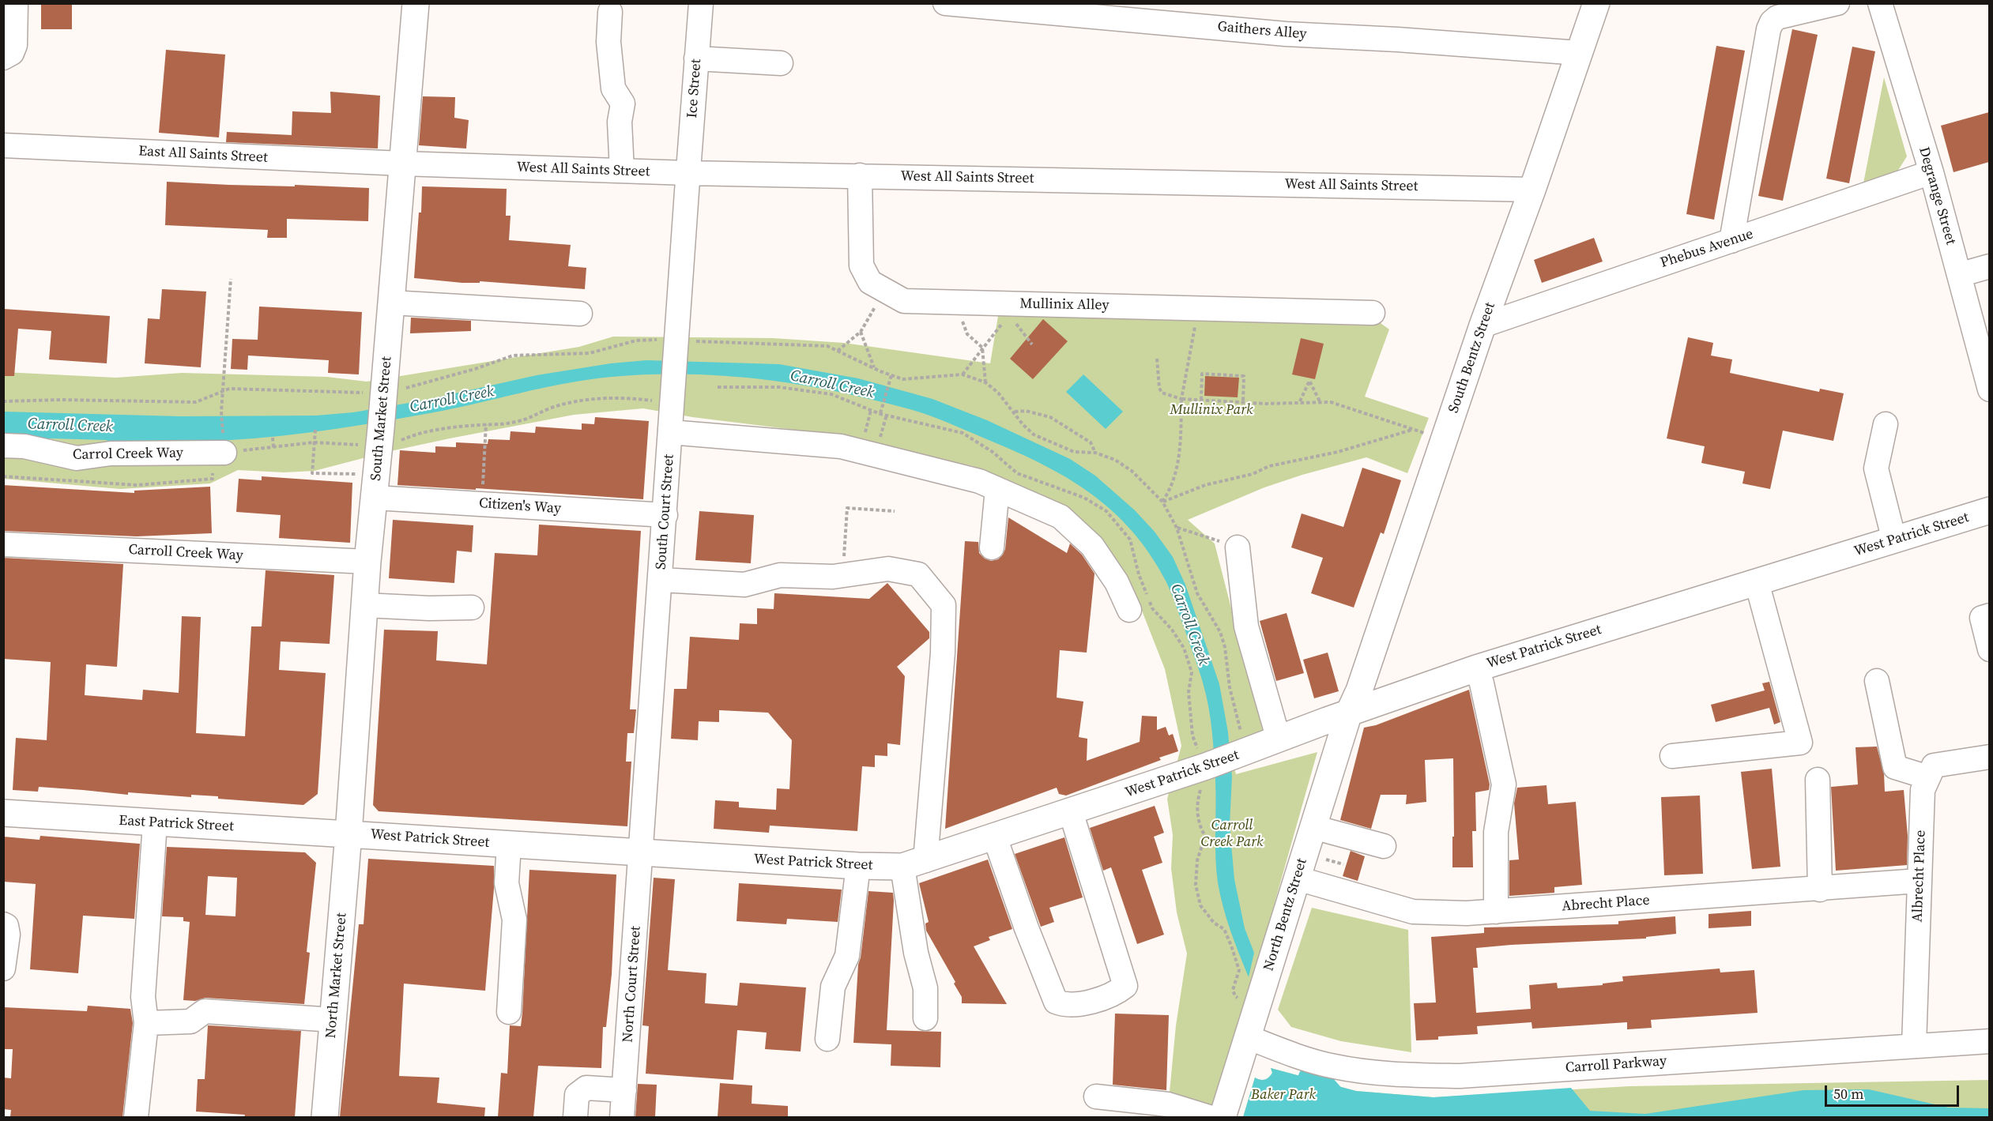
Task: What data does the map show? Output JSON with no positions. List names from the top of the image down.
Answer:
{
  "streets": {
    "main road": [
      "South Bentz Street",
      "South Market Street",
      "West Patrick Street",
      "East Patrick Street",
      "North Bentz Street",
      "North Market Street"
    ],
    "street": [
      "Gaithers Alley",
      "Ice Street",
      "East All Saints Street",
      "West All Saints Street",
      "Degrange Street",
      "Phebus Avenue",
      "Mullinix Alley",
      "Carrol Creek Way",
      "Citizen's Way",
      "South Court Street",
      "Carroll Creek Way",
      "Albrecht Place",
      "Abrecht Place",
      "North Court Street",
      "Carroll Parkway"
    ]
  },
  "crossings": [
    ["Gaithers Alley", "South Bentz Street"],
    ["Ice Street", "West All Saints Street"],
    ["Ice Street", "South Court Street"],
    ["East All Saints Street", "West All Saints Street"],
    ["East All Saints Street", "South Market Street"],
    ["West All Saints Street", "Mullinix Alley"],
    ["West All Saints Street", "South Bentz Street"],
    ["West All Saints Street", "South Market Street"],
    ["West All Saints Street", "South Court Street"],
    ["Degrange Street", "Phebus Avenue"],
    ["Phebus Avenue", "South Bentz Street"],
    ["South Bentz Street", "West Patrick Street"],
    ["South Bentz Street", "North Bentz Street"],
    ["South Market Street", "Citizen's Way"],
    ["South Market Street", "West Patrick Street"],
    ["South Market Street", "Carroll Creek Way"],
    ["South Market Street", "East Patrick Street"],
    ["South Market Street", "North Market Street"],
    ["Citizen's Way", "South Court Street"],
    ["South Court Street", "West Patrick Street"],
    ["South Court Street", "North Court Street"],
    ["West Patrick Street", "East Patrick Street"],
    ["West Patrick Street", "North Bentz Street"],
    ["West Patrick Street", "North Market Street"],
    ["West Patrick Street", "North Court Street"],
    ["East Patrick Street", "North Market Street"],
    ["Albrecht Place", "Abrecht Place"],
    ["Albrecht Place", "Carroll Parkway"],
    ["Abrecht Place", "North Bentz Street"],
    ["North Bentz Street", "Carroll Parkway"]
  ],
  "water": ["Carroll Creek"],
  "parks": ["Mullinix Park", "Carroll Creek Park", "Baker Park"],
  "scale_bar": "50 m"
}
